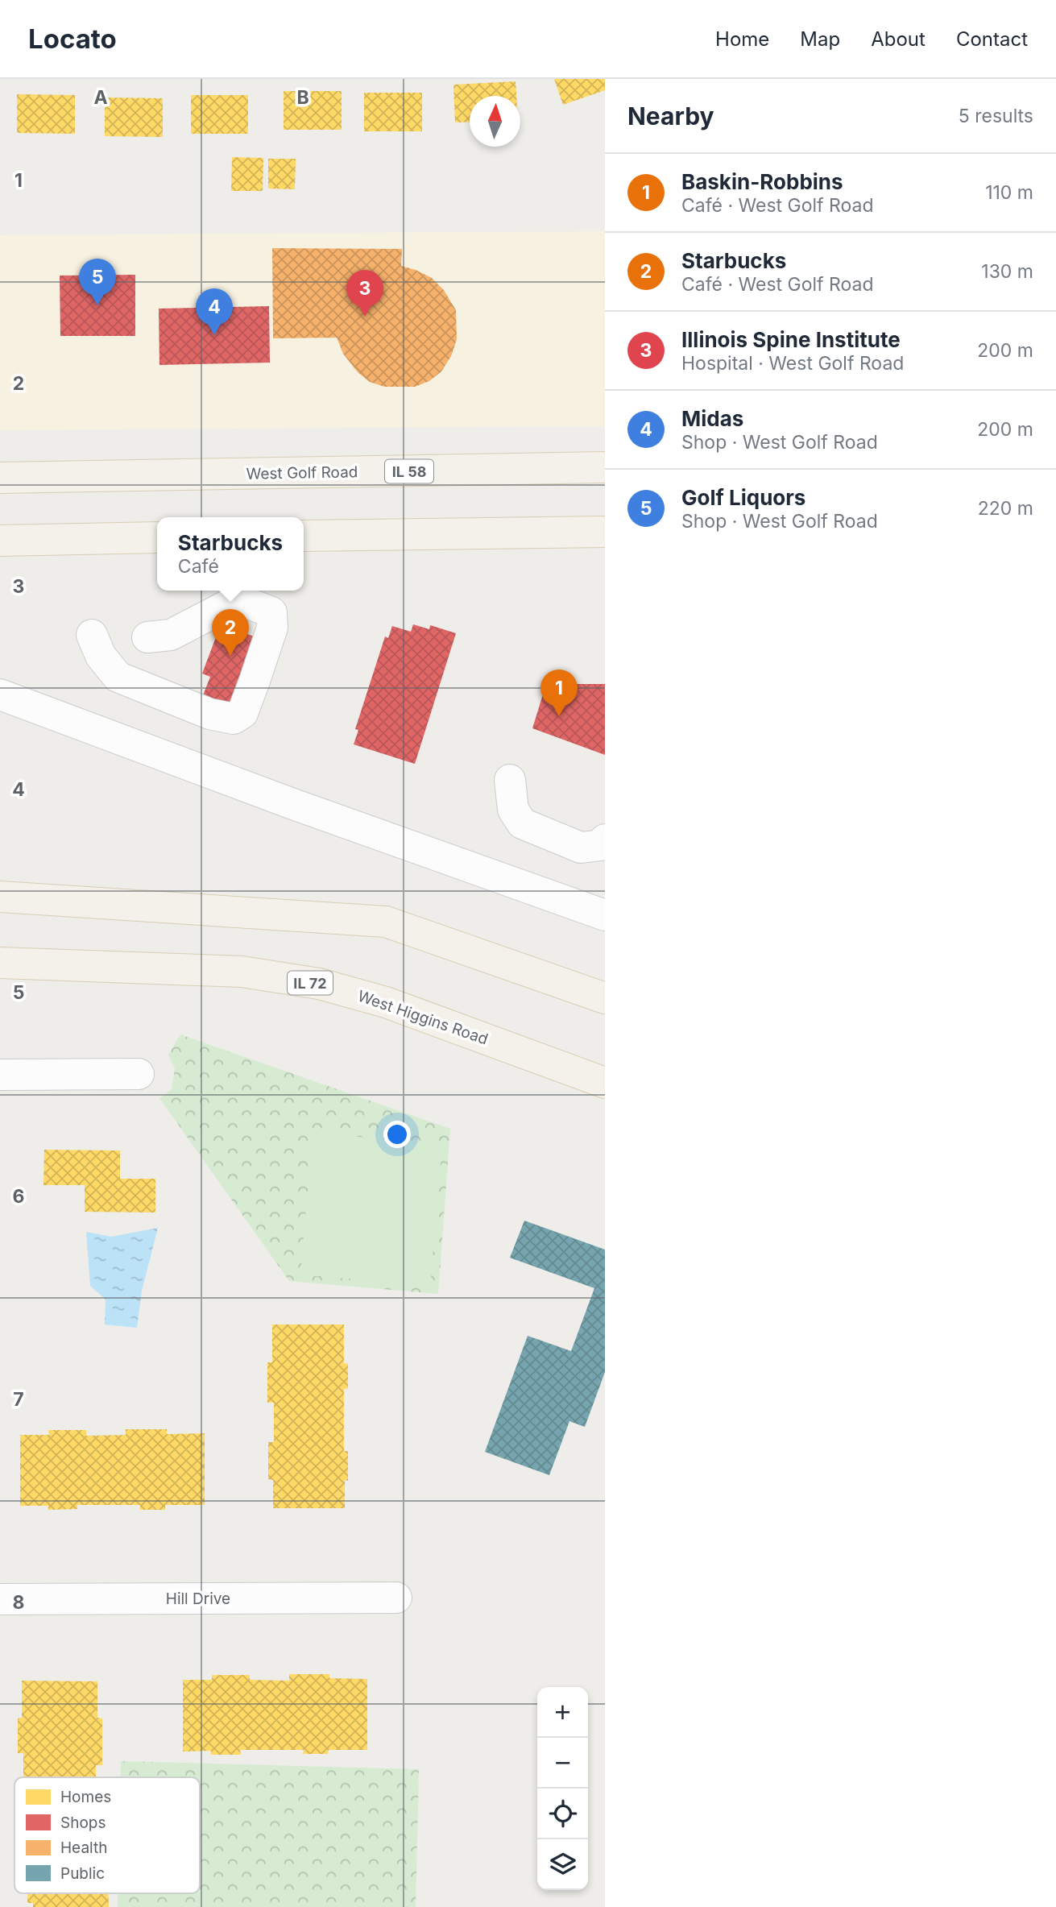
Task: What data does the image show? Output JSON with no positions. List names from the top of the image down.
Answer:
{
  "streets": {
    "main road": [
      "IL 58",
      "West Golf Road",
      "IL 72",
      "West Higgins Road"
    ],
    "street": ["Hill Drive"]
  },
  "legend": [
    "Homes",
    "Shops",
    "Health",
    "Public"
  ],
  "north": "top",
  "page": {
    "header": "Locato",
    "nav": [
      "Home",
      "Map",
      "About",
      "Contact"
    ],
    "heading": ["Nearby", "5 results"],
    "list": [
      {
        "mark": "1",
        "name": "Baskin-Robbins",
        "note": "Café · West Golf Road",
        "value": "110 m"
      },
      {
        "mark": "2",
        "name": "Starbucks",
        "note": "Café · West Golf Road",
        "value": "130 m"
      },
      {
        "mark": "3",
        "name": "Illinois Spine Institute",
        "note": "Hospital · West Golf Road",
        "value": "200 m"
      },
      {
        "mark": "4",
        "name": "Midas",
        "note": "Shop · West Golf Road",
        "value": "200 m"
      },
      {
        "mark": "5",
        "name": "Golf Liquors",
        "note": "Shop · West Golf Road",
        "value": "220 m"
      }
    ],
    "pins": [
      "5",
      "3",
      "4",
      "2",
      "1"
    ],
    "popup": ["Starbucks", "Café"],
    "map_buttons": ["+", "−"]
  },
  "grid": {
    "columns": ["A", "B"],
    "rows": [
      "1",
      "2",
      "3",
      "4",
      "5",
      "6",
      "7",
      "8"
    ]
  }
}
